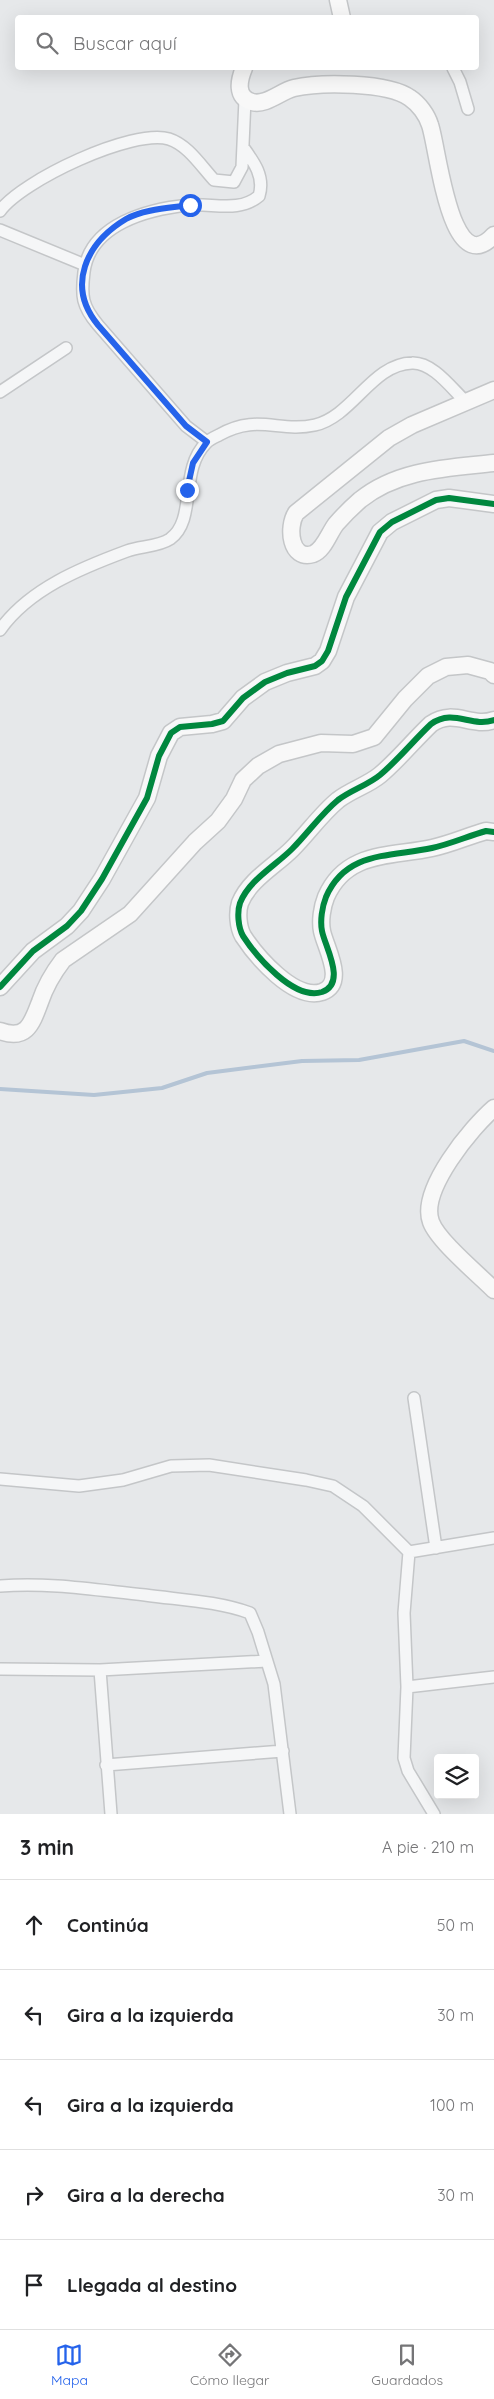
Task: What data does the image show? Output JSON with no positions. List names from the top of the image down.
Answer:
{
  "page": {
    "search": "Buscar aquí",
    "heading": ["3 min", "A pie · 210 m"],
    "list": [
      ["Continúa", "50 m"],
      ["Gira a la izquierda", "30 m"],
      ["Gira a la izquierda", "100 m"],
      ["Gira a la derecha", "30 m"],
      "Llegada al destino"
    ],
    "nav": ["Mapa", "Cómo llegar", "Guardados"]
  }
}
